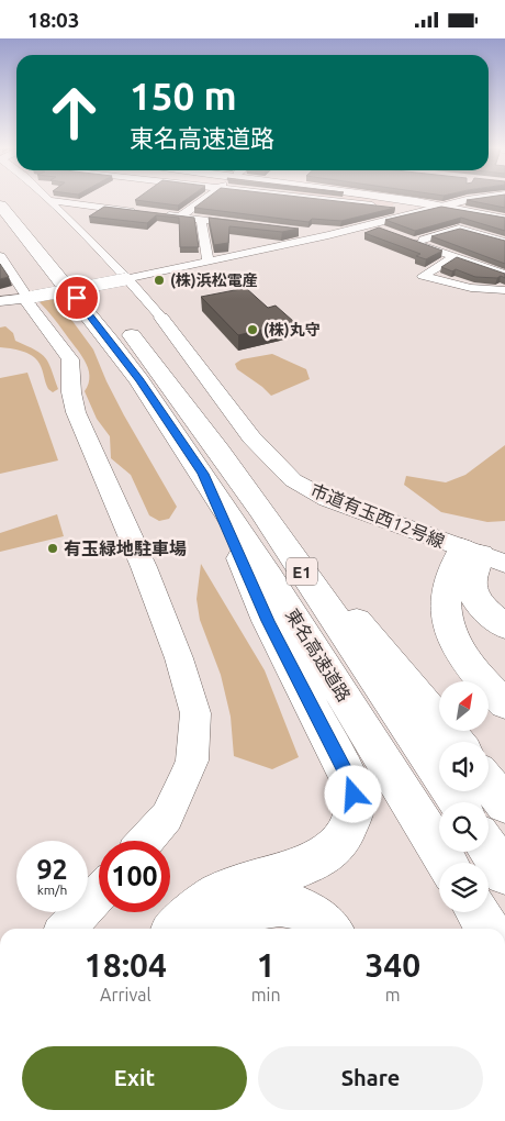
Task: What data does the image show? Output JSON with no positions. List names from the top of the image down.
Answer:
{
  "streets": {
    "highway": ["E1", "東名高速道路"],
    "street": ["市道有玉西12号線"]
  },
  "places": ["(株)浜松電産", "(株)丸守", "有玉緑地駐車場"],
  "north": "top right",
  "page": {
    "status": "18:03",
    "turn": ["150 m", "東名高速道路"],
    "speed": "92 km/h",
    "limit": "100",
    "eta": [
      "18:04",
      "Arrival",
      "1",
      "min",
      "340",
      "m"
    ],
    "buttons": ["Exit", "Share"]
  }
}
